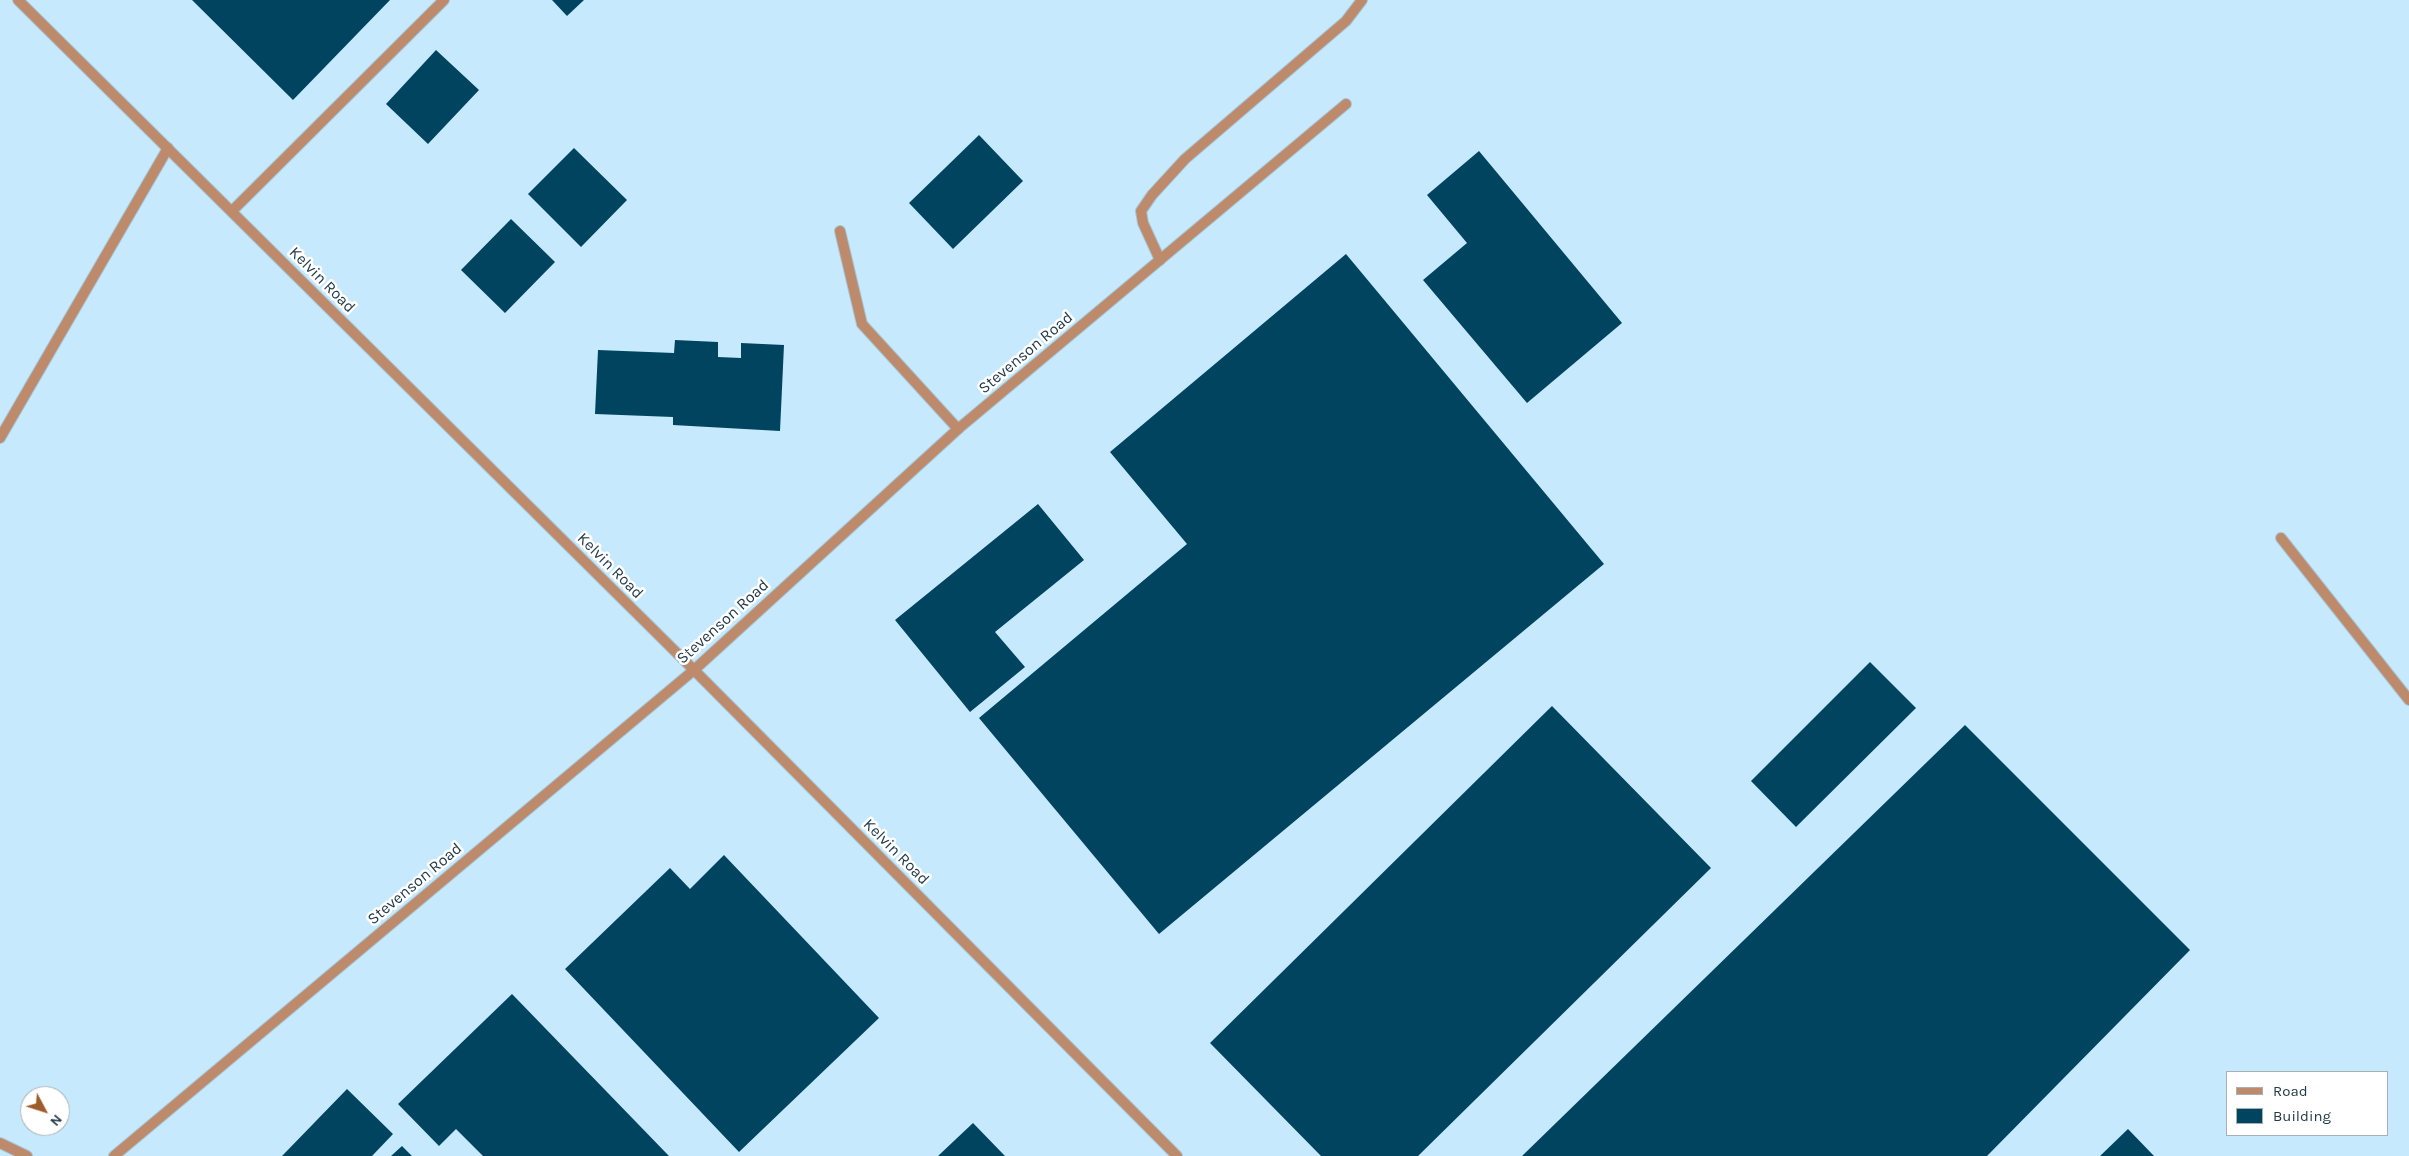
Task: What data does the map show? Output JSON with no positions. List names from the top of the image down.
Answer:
{
  "streets": {
    "street": ["Kelvin Road", "Stevenson Road"]
  },
  "crossings": [
    ["Kelvin Road", "Stevenson Road"]
  ],
  "legend": ["Road", "Building"],
  "north": "bottom right"
}
